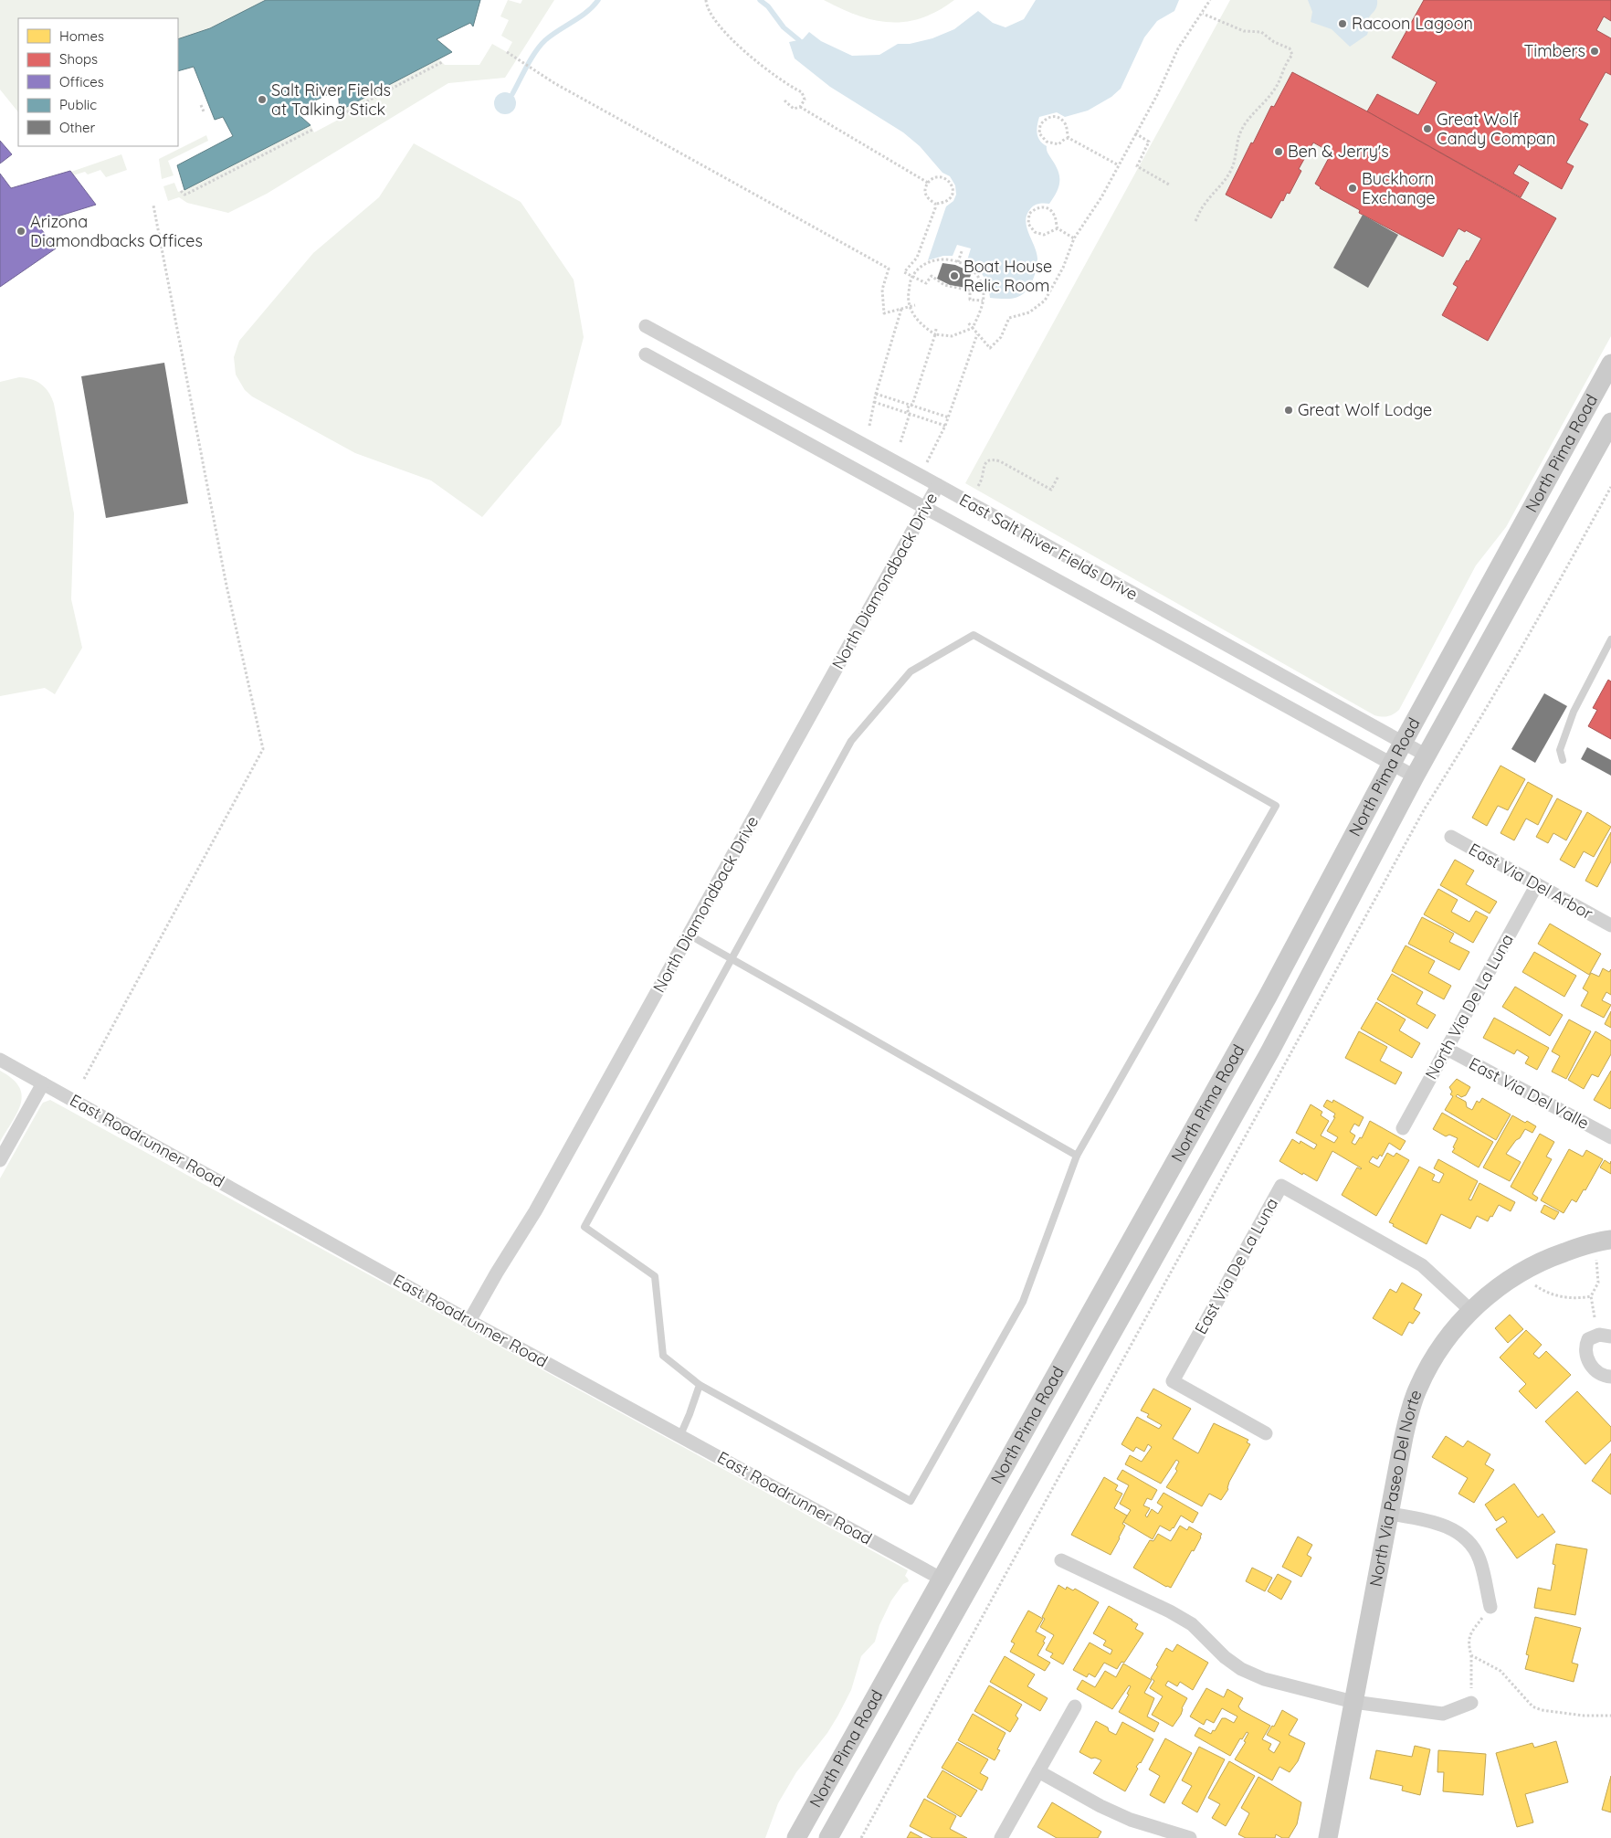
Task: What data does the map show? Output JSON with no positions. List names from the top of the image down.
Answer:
{
  "streets": {
    "main road": ["North Pima Road", "North Via Paseo Del Norte"],
    "street": [
      "East Salt River Fields Drive",
      "North Diamondback Drive",
      "East Via Del Arbor",
      "North Via De La Luna",
      "East Via Del Valle",
      "East Roadrunner Road",
      "East Via De La Luna"
    ]
  },
  "crossings": [
    ["North Pima Road", "East Salt River Fields Drive"],
    ["North Pima Road", "East Roadrunner Road"],
    ["East Salt River Fields Drive", "North Diamondback Drive"],
    ["North Diamondback Drive", "East Roadrunner Road"],
    ["East Via Del Arbor", "North Via De La Luna"],
    ["North Via De La Luna", "East Via Del Valle"],
    ["East Via De La Luna", "North Via Paseo Del Norte"]
  ],
  "places": [
    "Racoon Lagoon",
    "Timbers",
    "Salt River Fields at Talking Stick",
    "Great Wolf Candy Compan",
    "Ben & Jerry's",
    "Buckhorn Exchange",
    "Arizona Diamondbacks Offices",
    "Boat House Relic Room",
    "Great Wolf Lodge"
  ],
  "legend": [
    "Homes",
    "Shops",
    "Offices",
    "Public",
    "Other"
  ]
}
